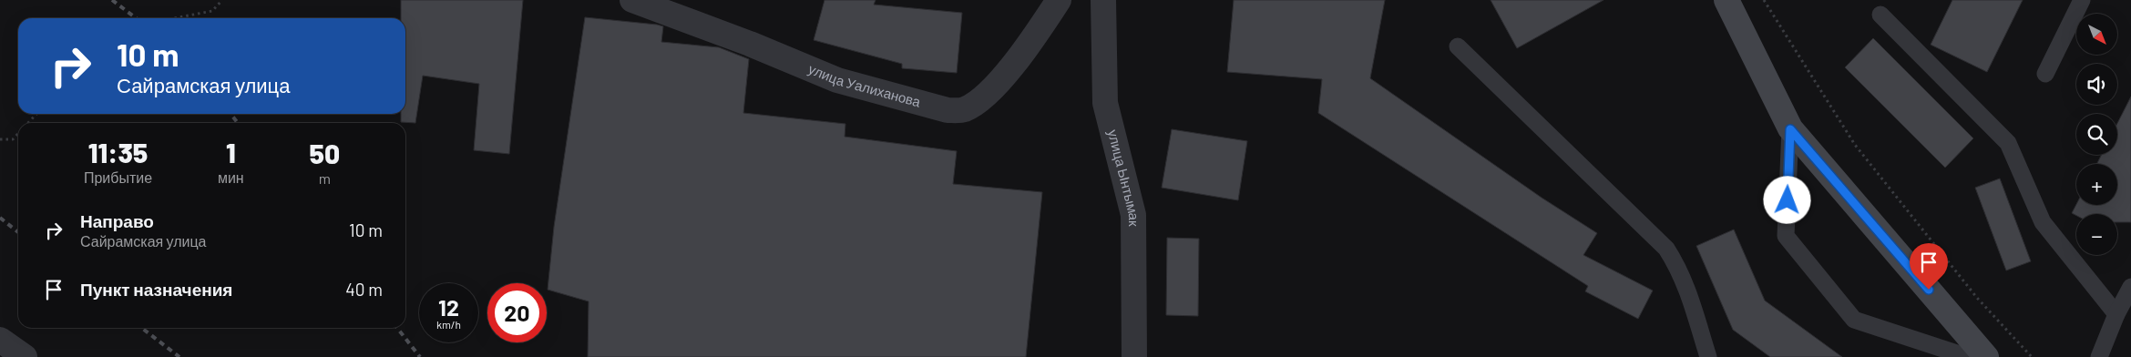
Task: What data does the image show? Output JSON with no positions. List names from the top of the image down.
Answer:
{
  "streets": {
    "street": ["улица Уалиханова", "улица Ынтымак"]
  },
  "north": "bottom right",
  "page": {
    "map_buttons": ["+", "−"],
    "turn": ["10 m", "Сайрамская улица"],
    "eta": [
      "11:35",
      "Прибытие",
      "1",
      "мин",
      "50",
      "m"
    ],
    "list": [
      {
        "name": "Направо",
        "note": "Сайрамская улица",
        "value": "10 m"
      },
      {
        "name": "Пункт назначения",
        "value": "40 m"
      }
    ],
    "speed": "12 km/h",
    "limit": "20"
  }
}
